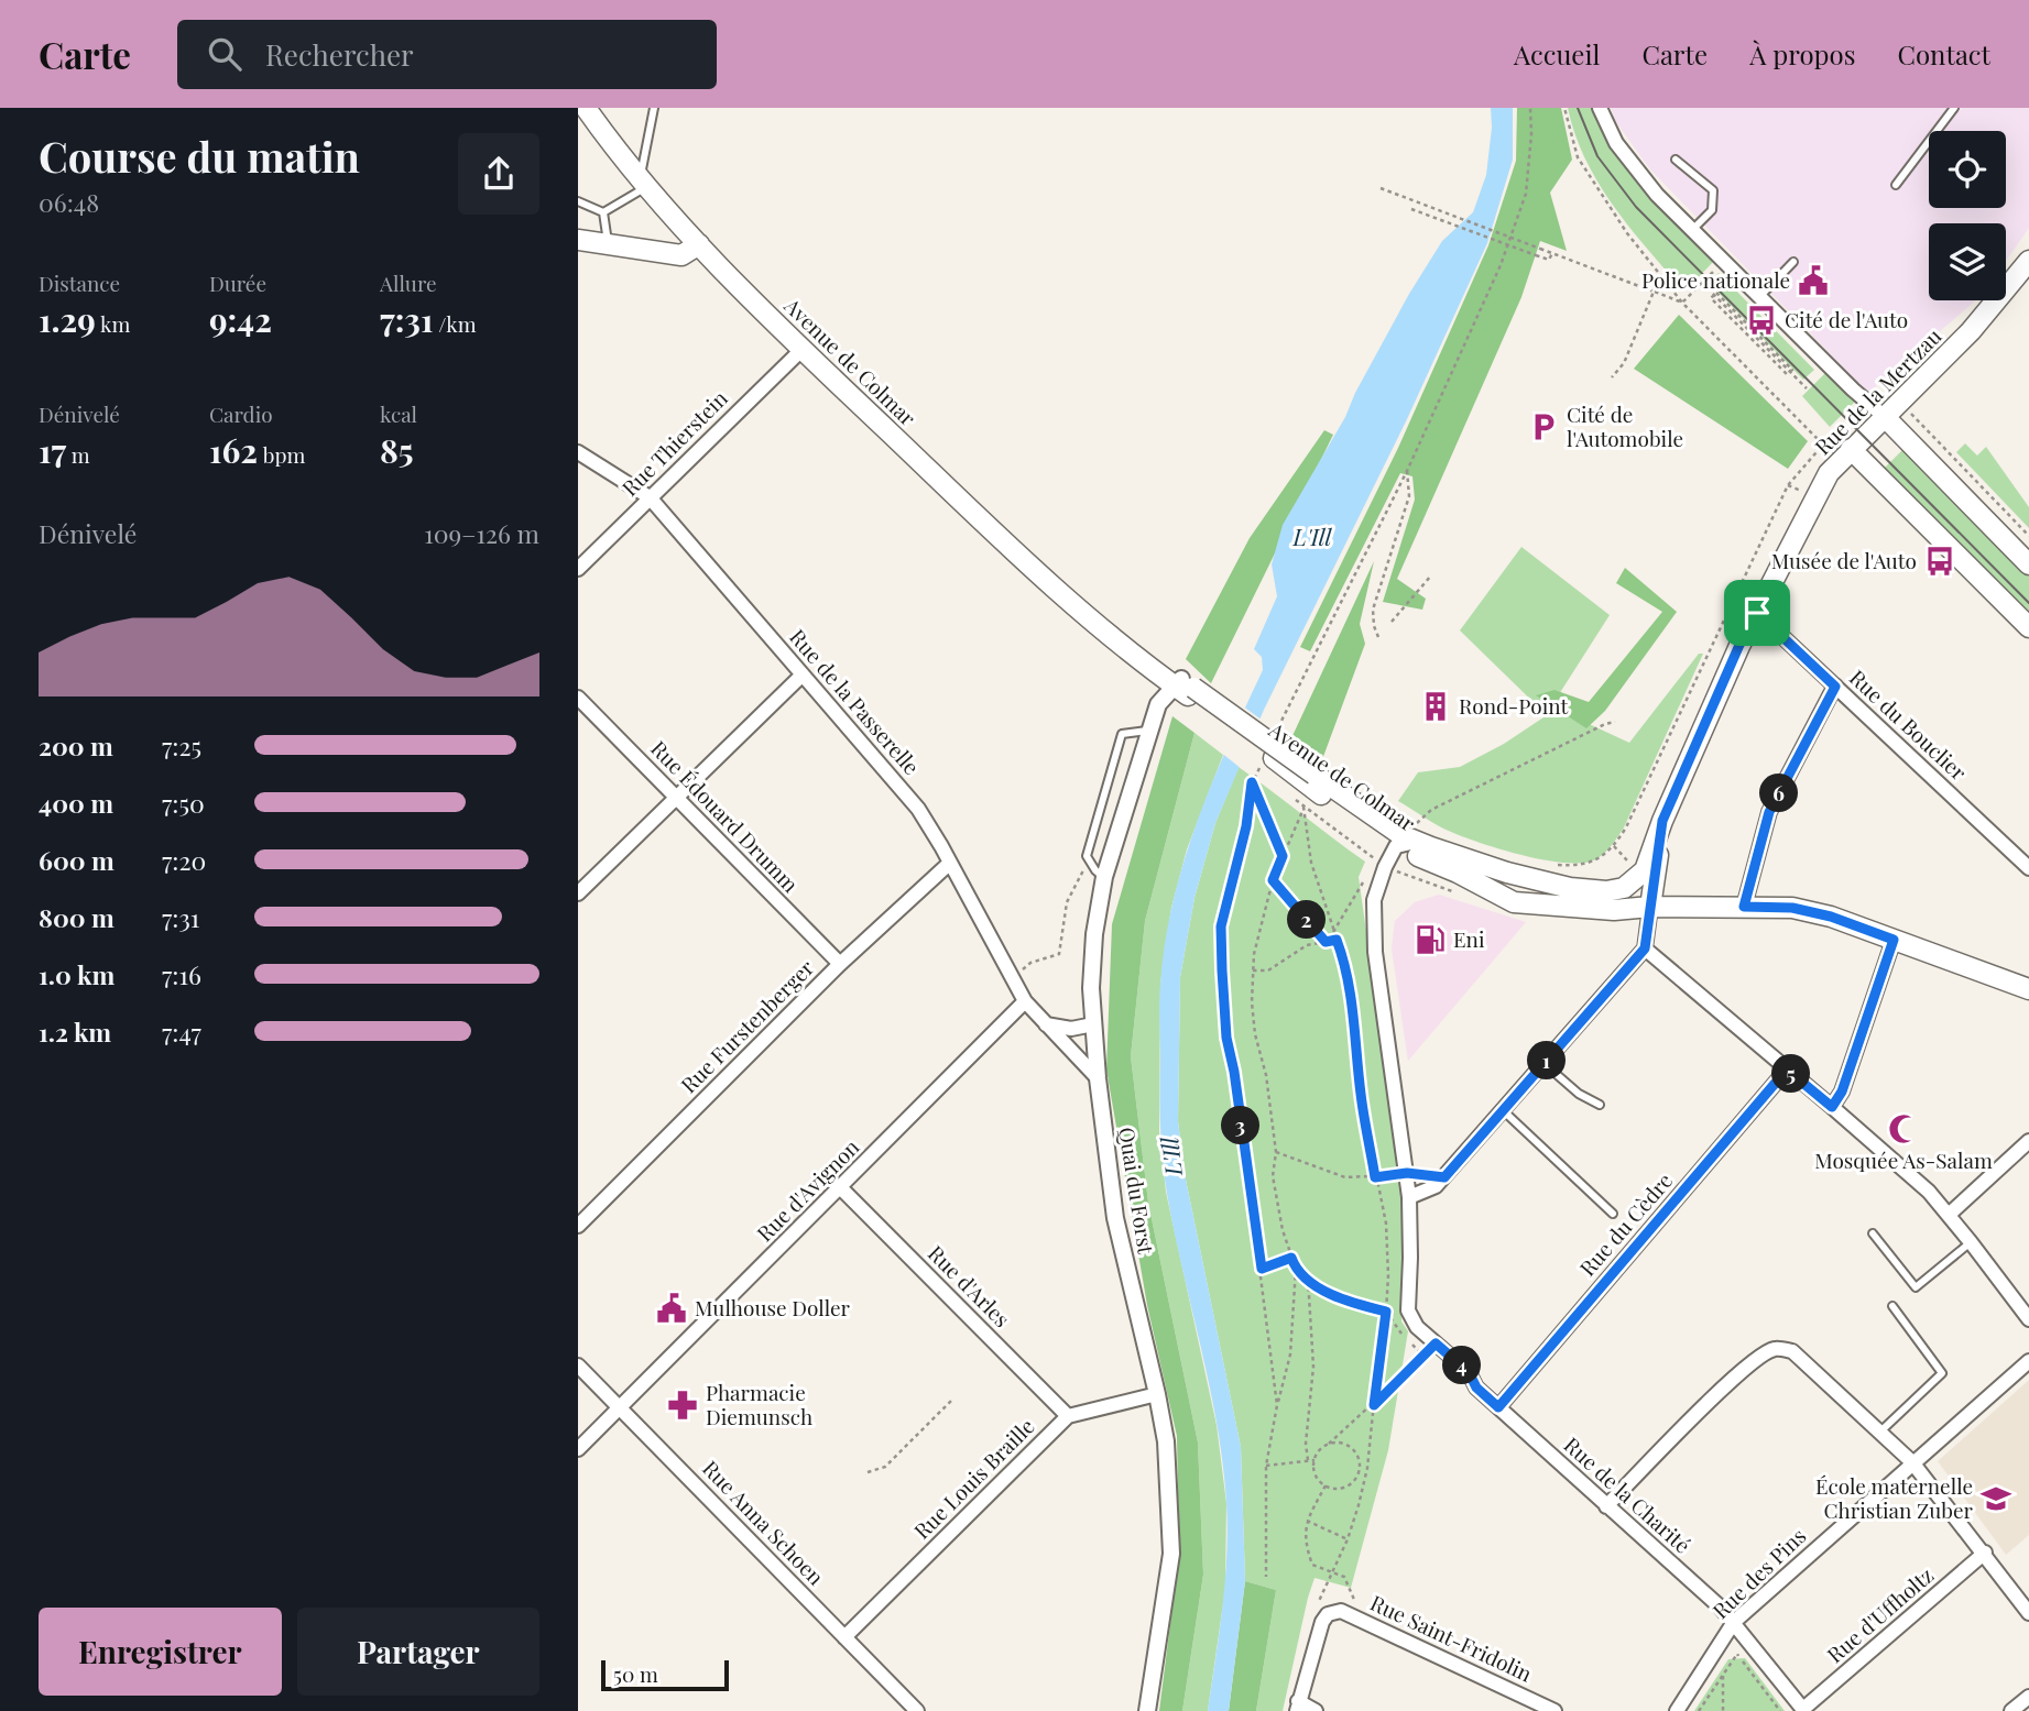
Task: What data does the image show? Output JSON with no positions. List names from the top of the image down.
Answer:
{
  "streets": {
    "main road": ["Avenue de Colmar", "Rue de la Mertzau"],
    "street": [
      "Rue Thierstein",
      "Rue de la Passerelle",
      "Rue du Bouclier",
      "Rue Édouard Drumm",
      "Rue Furstenberger",
      "Rue d'Avignon",
      "Quai du Forst",
      "Rue du Cèdre",
      "Rue d'Arles",
      "Rue Louis Braille",
      "Rue de la Charité",
      "Rue Anna Schoen",
      "Rue des Pins",
      "Rue d'Uffholtz",
      "Rue Saint-Fridolin"
    ]
  },
  "crossings": [
    ["Avenue de Colmar", "Rue de la Mertzau"],
    ["Avenue de Colmar", "Rue Thierstein"],
    ["Avenue de Colmar", "Quai du Forst"],
    ["Rue de la Mertzau", "Rue du Bouclier"],
    ["Rue Thierstein", "Rue de la Passerelle"],
    ["Rue de la Passerelle", "Rue Furstenberger"],
    ["Rue de la Passerelle", "Rue d'Avignon"],
    ["Rue de la Passerelle", "Quai du Forst"],
    ["Rue Édouard Drumm", "Rue Furstenberger"],
    ["Rue d'Avignon", "Rue d'Arles"],
    ["Rue d'Avignon", "Rue Anna Schoen"],
    ["Rue du Cèdre", "Rue de la Charité"],
    ["Rue d'Arles", "Rue Louis Braille"],
    ["Rue Louis Braille", "Rue Anna Schoen"],
    ["Rue de la Charité", "Rue des Pins"],
    ["Rue de la Charité", "Rue d'Uffholtz"]
  ],
  "water": ["L'Ill"],
  "places": {
    "public building": ["Police nationale", "Mulhouse Doller"],
    "bus stop": ["Cité de l'Auto", "Musée de l'Auto"],
    "parking": ["Cité de l'Automobile"],
    "building": ["Rond-Point"],
    "fuel station": ["Eni"],
    "mosque": ["Mosquée As-Salam"],
    "pharmacy": ["Pharmacie Diemunsch"],
    "school or university": ["École maternelle Christian Zuber"]
  },
  "scale_bar": "50 m",
  "page": {
    "header": "Carte",
    "search": "Rechercher",
    "nav": [
      "Accueil",
      "Carte",
      "À propos",
      "Contact"
    ],
    "heading": ["Course du matin", "06:48"],
    "stats": [
      ["Distance", "1.29 km"],
      ["Durée", "9:42"],
      ["Allure", "7:31 /km"],
      ["Dénivelé", "17 m"],
      ["Cardio", "162 bpm"],
      ["kcal", "85"]
    ],
    "chart": ["Dénivelé", "109–126 m"],
    "list": [
      {
        "name": "200 m",
        "note": "7:25"
      },
      {
        "name": "400 m",
        "note": "7:50"
      },
      {
        "name": "600 m",
        "note": "7:20"
      },
      {
        "name": "800 m",
        "note": "7:31"
      },
      {
        "name": "1.0 km",
        "note": "7:16"
      },
      {
        "name": "1.2 km",
        "note": "7:47"
      }
    ],
    "pins": [
      "6",
      "2",
      "1",
      "5",
      "3",
      "4"
    ],
    "buttons": ["Enregistrer", "Partager"],
    "scale": "50 m"
  }
}
